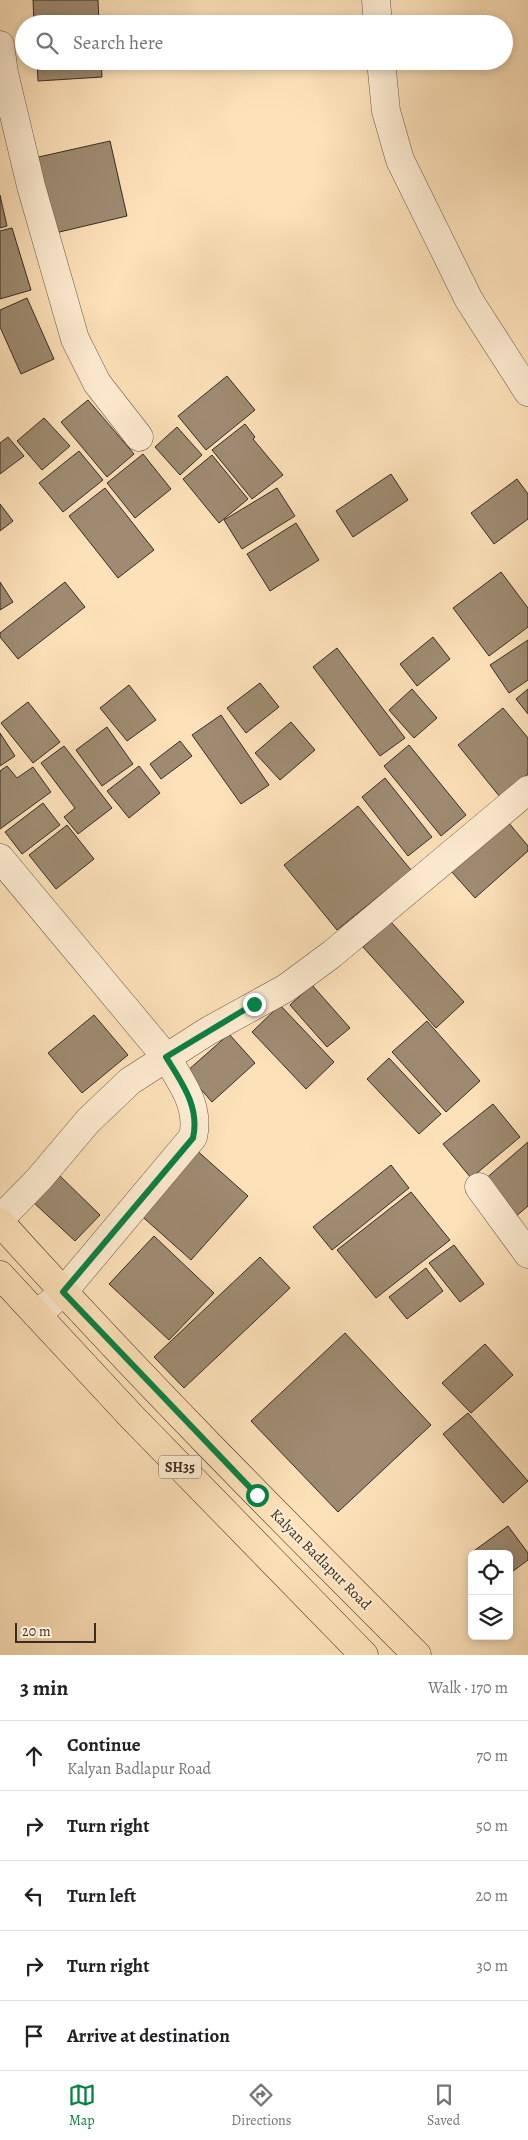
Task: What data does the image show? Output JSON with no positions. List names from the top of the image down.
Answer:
{
  "streets": {
    "main road": ["SH35", "Kalyan Badlapur Road"]
  },
  "scale_bar": "20 m",
  "page": {
    "search": "Search here",
    "scale": "20 m",
    "heading": ["3 min", "Walk · 170 m"],
    "list": [
      ["Continue", "Kalyan Badlapur Road", "70 m"],
      ["Turn right", "50 m"],
      ["Turn left", "20 m"],
      ["Turn right", "30 m"],
      "Arrive at destination"
    ],
    "nav": ["Map", "Directions", "Saved"]
  }
}
